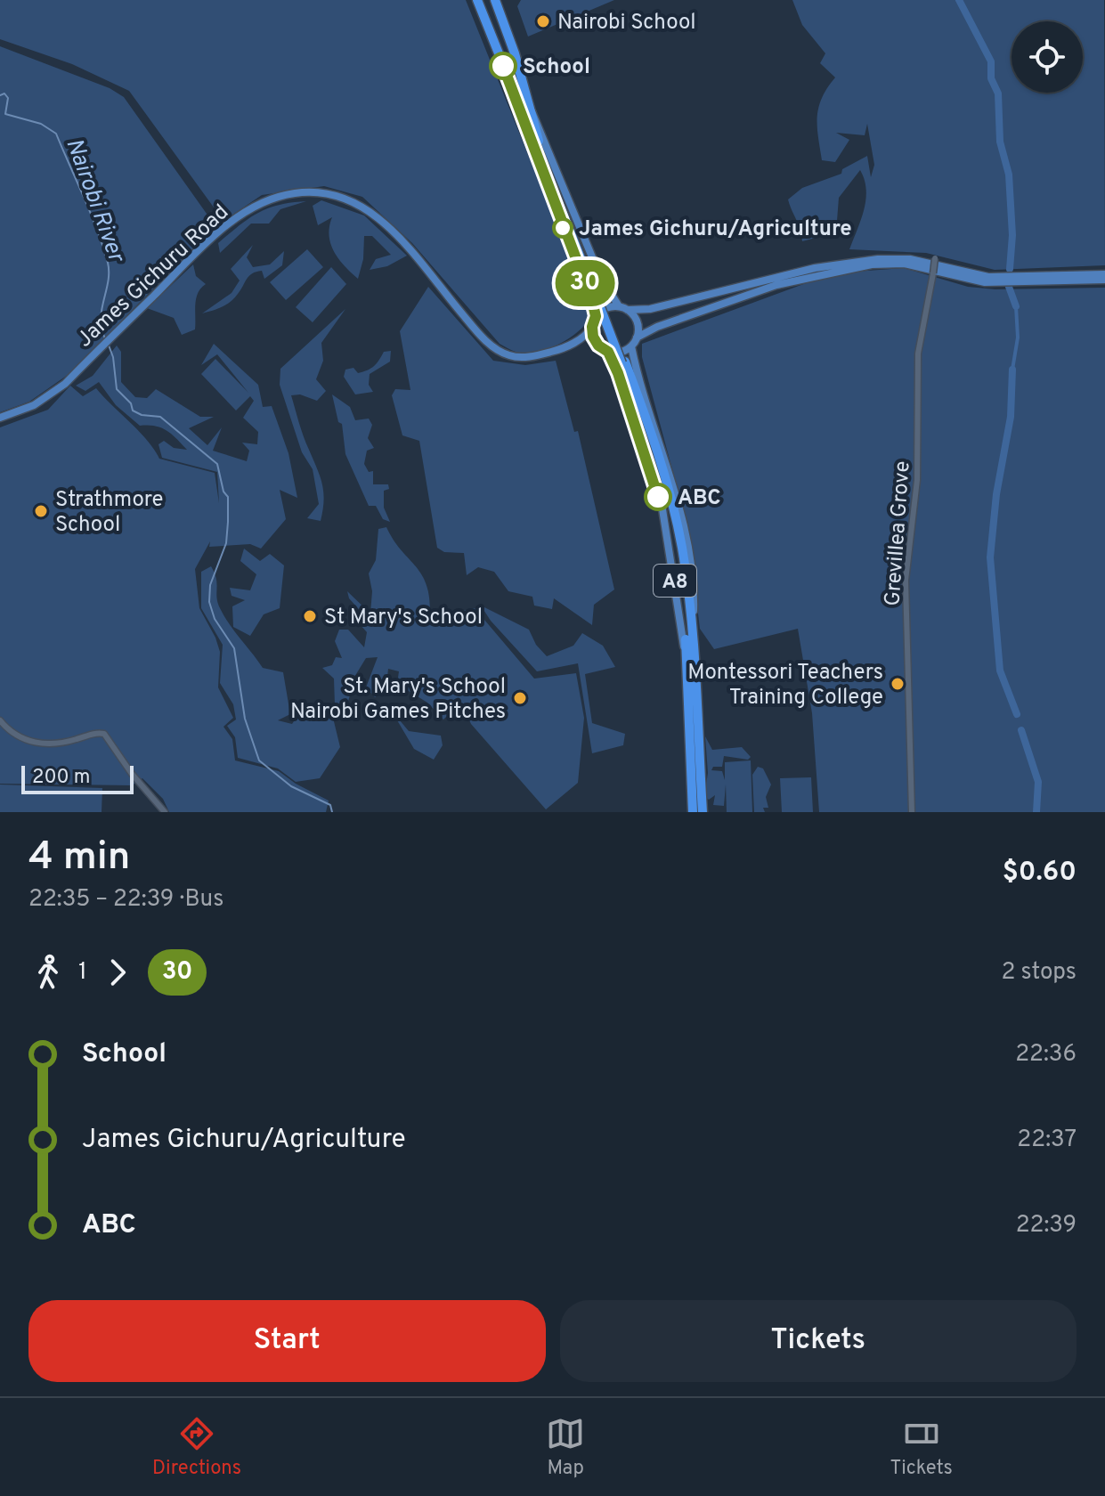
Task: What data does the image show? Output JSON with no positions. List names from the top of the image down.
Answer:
{
  "streets": {
    "highway": ["A8"],
    "main road": ["James Gichuru Road"],
    "street": ["Grevillea Grove"]
  },
  "water": ["Nairobi River"],
  "places": [
    "Nairobi School",
    "School",
    "James Gichuru/Agriculture",
    "ABC",
    "Strathmore School",
    "St Mary's School",
    "Montessori Teachers Training College",
    "St. Mary's School Nairobi Games Pitches"
  ],
  "lines": ["bus line 30"],
  "scale_bar": "200 m",
  "page": {
    "on_map": "30",
    "scale": "200 m",
    "heading": ["4 min", "22:35 – 22:39 · Bus", "$0.60"],
    "legs": ["1", "30", "2 stops"],
    "list": [
      {
        "name": "School",
        "value": "22:36"
      },
      {
        "name": "James Gichuru/Agriculture",
        "value": "22:37"
      },
      {
        "name": "ABC",
        "value": "22:39"
      }
    ],
    "buttons": ["Start", "Tickets"],
    "tabs": ["Directions", "Map", "Tickets"]
  }
}
